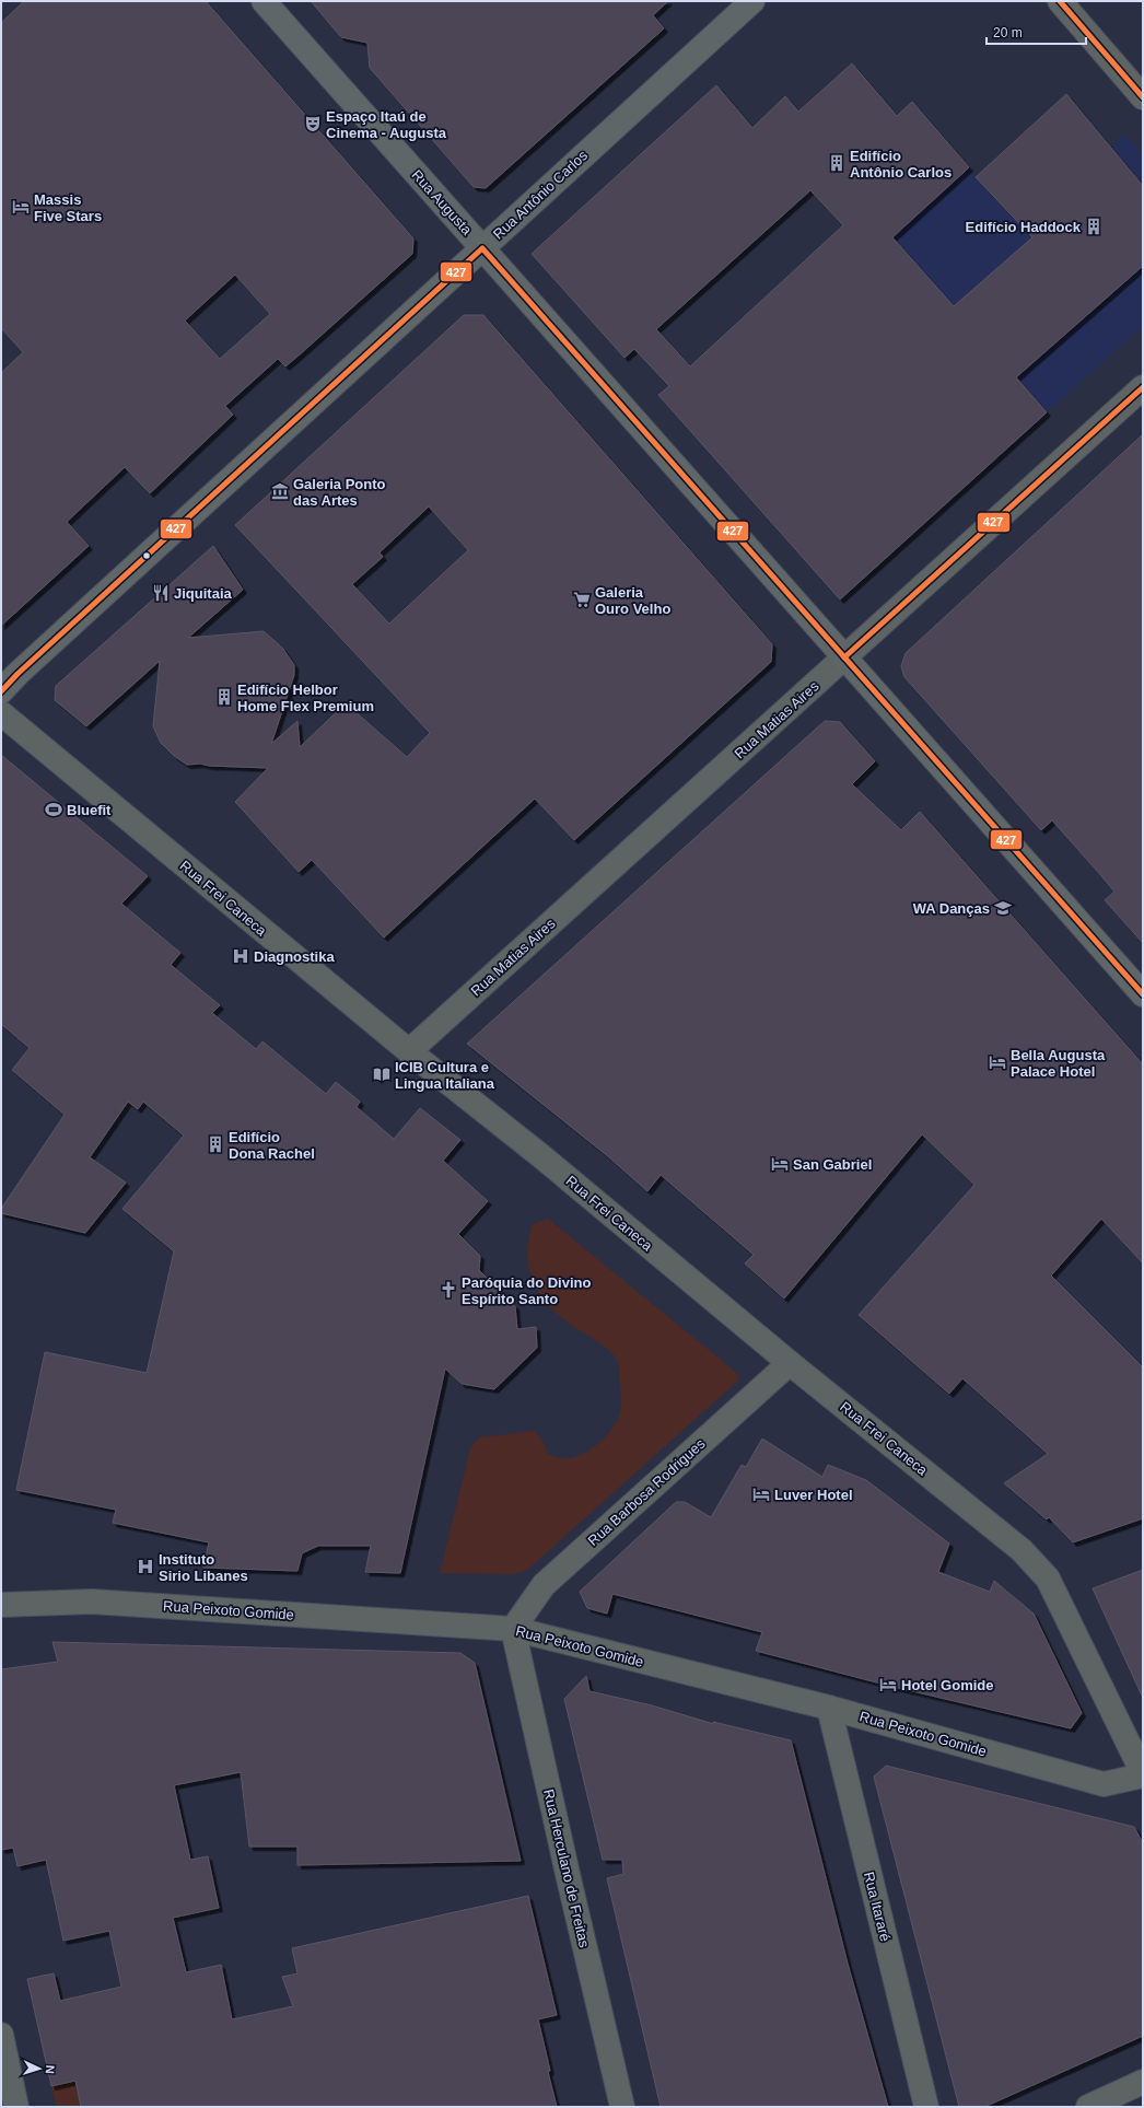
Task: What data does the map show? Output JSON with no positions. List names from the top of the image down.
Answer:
{
  "streets": {
    "main road": ["Rua Antônio Carlos", "Rua Augusta"],
    "street": [
      "Rua Matias Aires",
      "Rua Frei Caneca",
      "Rua Barbosa Rodrigues",
      "Rua Peixoto Gomide",
      "Rua Herculano de Freitas",
      "Rua Itararé"
    ]
  },
  "crossings": [
    ["Rua Antônio Carlos", "Rua Augusta"],
    ["Rua Augusta", "Rua Matias Aires"],
    ["Rua Matias Aires", "Rua Frei Caneca"],
    ["Rua Frei Caneca", "Rua Barbosa Rodrigues"],
    ["Rua Frei Caneca", "Rua Peixoto Gomide"],
    ["Rua Barbosa Rodrigues", "Rua Peixoto Gomide"],
    ["Rua Barbosa Rodrigues", "Rua Herculano de Freitas"],
    ["Rua Peixoto Gomide", "Rua Herculano de Freitas"],
    ["Rua Peixoto Gomide", "Rua Itararé"]
  ],
  "places": {
    "theatre": ["Espaço Itaú de Cinema - Augusta"],
    "building": [
      "Edifício Antônio Carlos",
      "Edifício Haddock",
      "Edifício Helbor Home Flex Premium",
      "Edifício Dona Rachel"
    ],
    "hotel": [
      "Massis Five Stars",
      "Bella Augusta Palace Hotel",
      "San Gabriel",
      "Luver Hotel",
      "Hotel Gomide"
    ],
    "museum": ["Galeria Ponto das Artes"],
    "restaurant": ["Jiquitaia"],
    "supermarket": ["Galeria Ouro Velho"],
    "sports": ["Bluefit"],
    "school or university": ["WA Danças"],
    "hospital": ["Diagnostika", "Instituto Sirio Libanes"],
    "library": ["ICIB Cultura e Lingua Italiana"],
    "church": ["Paróquia do Divino Espírito Santo"]
  },
  "lines": ["transit line 427"],
  "scale_bar": "20 m",
  "north": "right"
}
